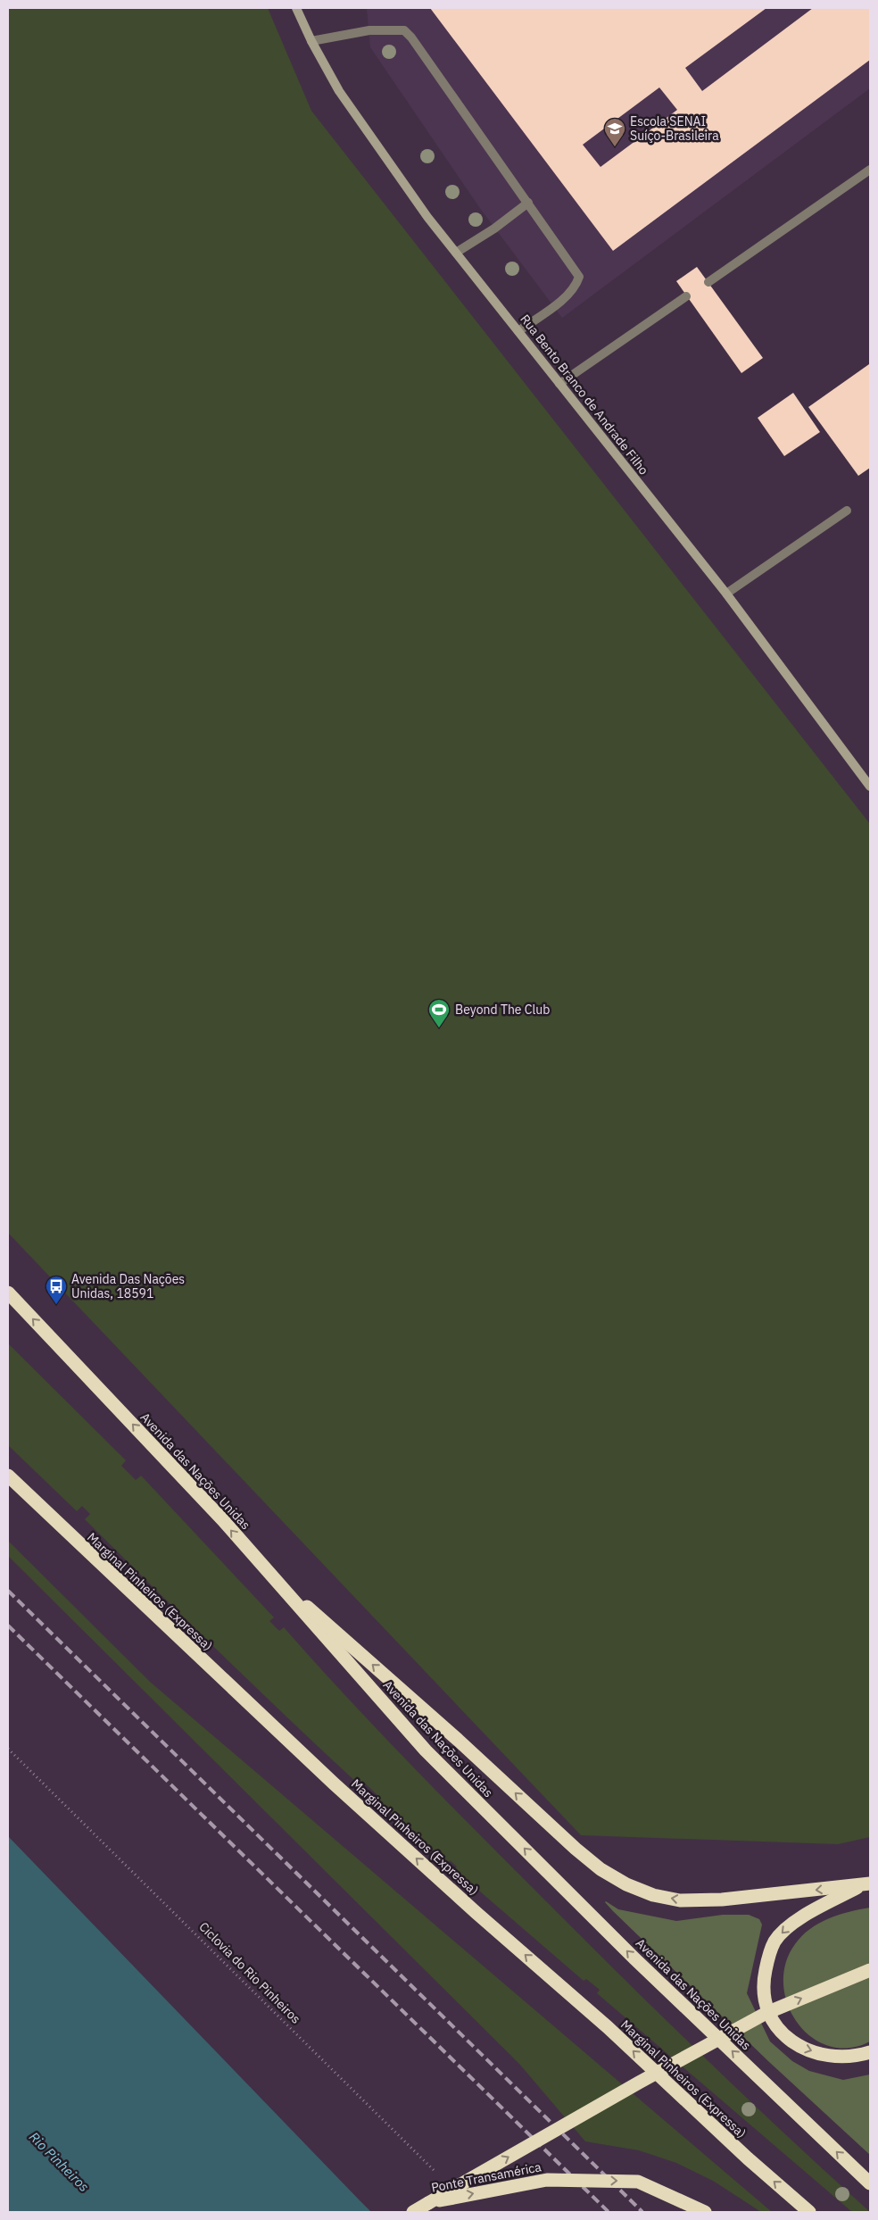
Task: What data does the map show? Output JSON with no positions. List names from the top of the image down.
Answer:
{
  "streets": {
    "highway": ["Avenida das Nações Unidas", "Marginal Pinheiros (Expressa)", "Ponte Transamérica"],
    "street": ["Rua Bento Branco de Andrade Filho"],
    "path": ["Ciclovia do Rio Pinheiros"]
  },
  "one_way": ["Avenida das Nações Unidas", "Ponte Transamérica"],
  "water": ["Rio Pinheiros"],
  "places": {
    "school or university": ["Escola SENAI Suíço-Brasileira"],
    "sports": ["Beyond The Club"],
    "bus stop": ["Avenida Das Nações Unidas, 18591"]
  }
}
